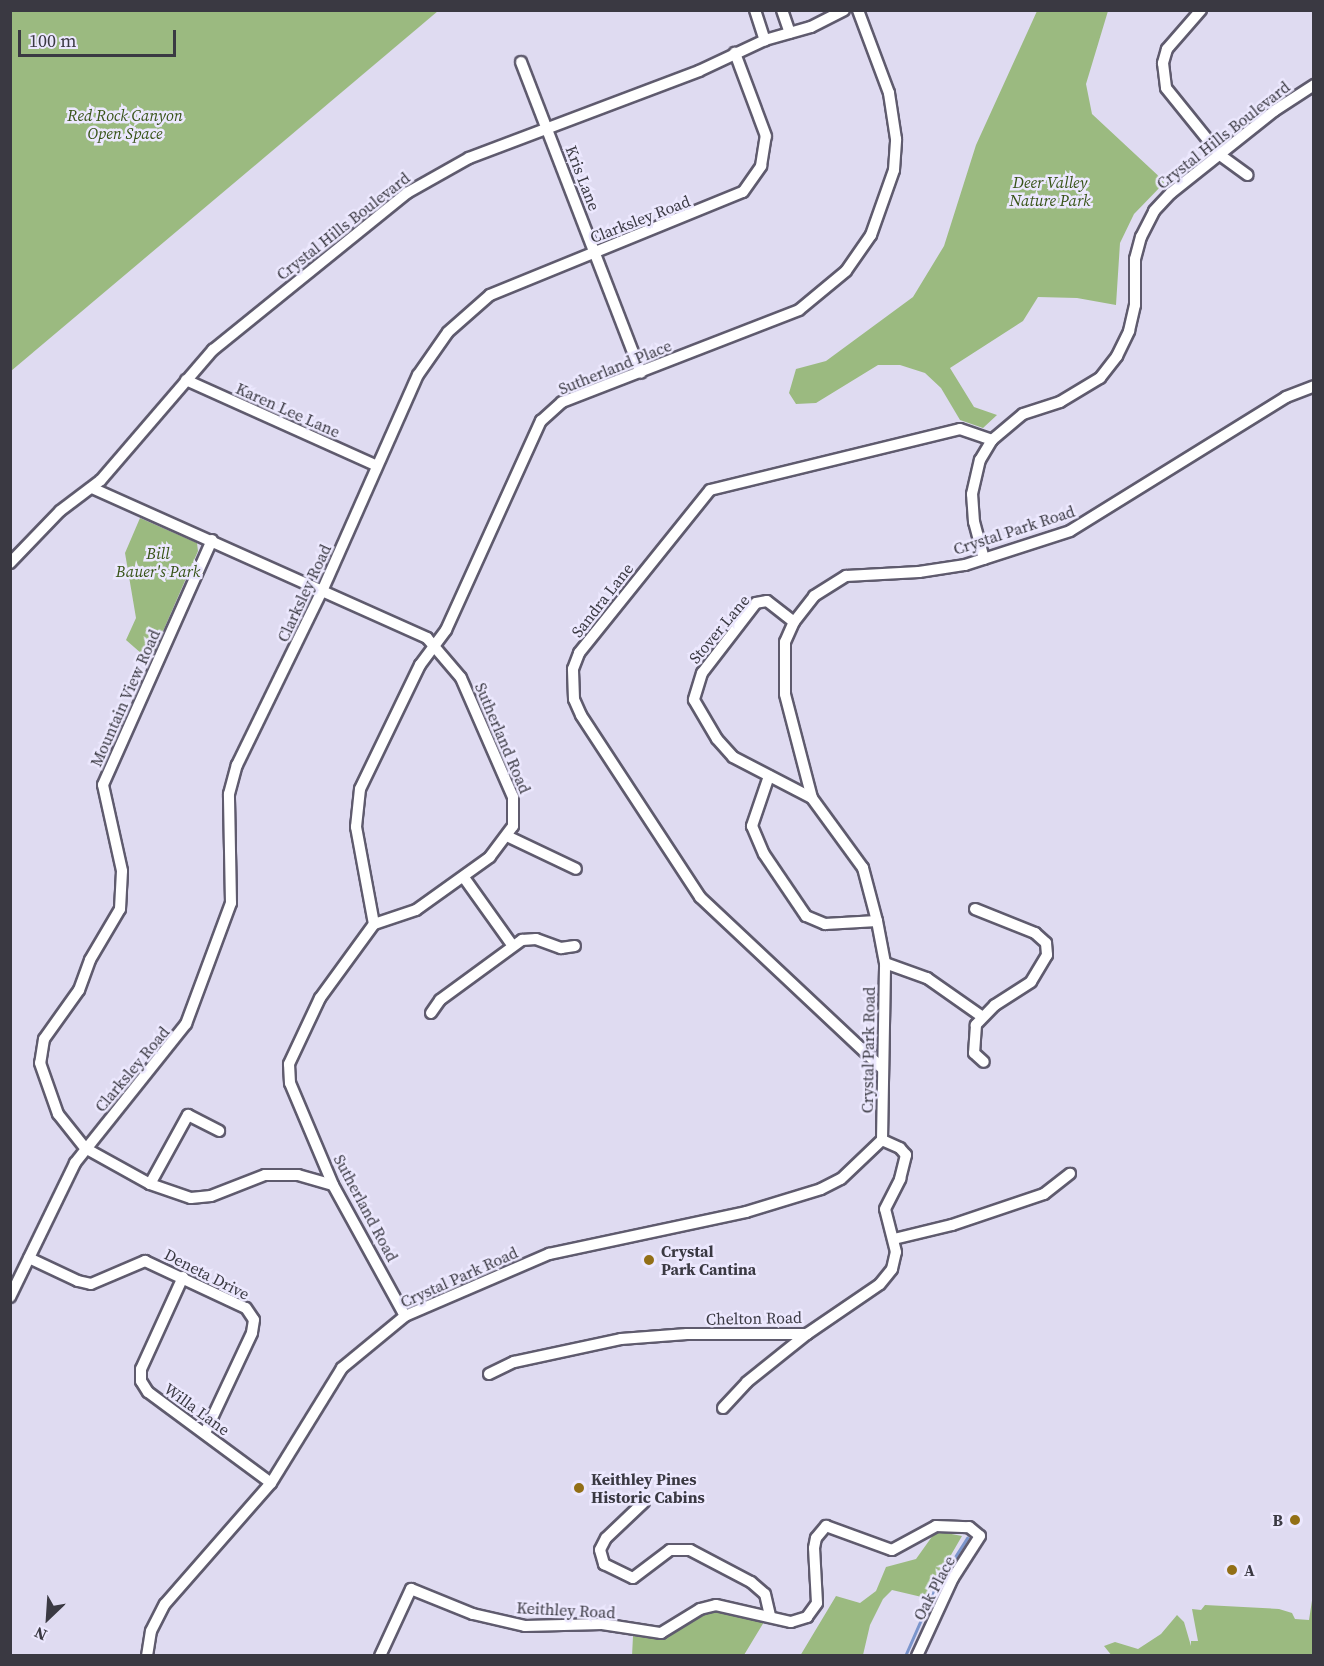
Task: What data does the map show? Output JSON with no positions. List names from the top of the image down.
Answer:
{
  "streets": {
    "street": [
      "Crystal Hills Boulevard",
      "Kris Lane",
      "Clarksley Road",
      "Sutherland Place",
      "Karen Lee Lane",
      "Crystal Park Road",
      "Sandra Lane",
      "Stover Lane",
      "Mountain View Road",
      "Sutherland Road",
      "Deneta Drive",
      "Chelton Road",
      "Willa Lane",
      "Oak Place",
      "Keithley Road"
    ]
  },
  "crossings": [
    ["Crystal Hills Boulevard", "Kris Lane"],
    ["Crystal Hills Boulevard", "Clarksley Road"],
    ["Crystal Hills Boulevard", "Karen Lee Lane"],
    ["Crystal Hills Boulevard", "Crystal Park Road"],
    ["Crystal Hills Boulevard", "Sandra Lane"],
    ["Crystal Hills Boulevard", "Sutherland Road"],
    ["Kris Lane", "Clarksley Road"],
    ["Kris Lane", "Sutherland Place"],
    ["Clarksley Road", "Karen Lee Lane"],
    ["Clarksley Road", "Mountain View Road"],
    ["Clarksley Road", "Sutherland Road"],
    ["Clarksley Road", "Deneta Drive"],
    ["Sutherland Place", "Sutherland Road"],
    ["Crystal Park Road", "Sandra Lane"],
    ["Crystal Park Road", "Stover Lane"],
    ["Crystal Park Road", "Sutherland Road"],
    ["Crystal Park Road", "Willa Lane"],
    ["Mountain View Road", "Sutherland Road"],
    ["Deneta Drive", "Willa Lane"],
    ["Oak Place", "Keithley Road"]
  ],
  "parks": ["Red Rock Canyon Open Space", "Deer Valley Nature Park", "Bill Bauer's Park"],
  "places": [
    "Crystal Park Cantina",
    "Keithley Pines Historic Cabins",
    "B",
    "A"
  ],
  "scale_bar": "100 m",
  "north": "bottom left"
}
